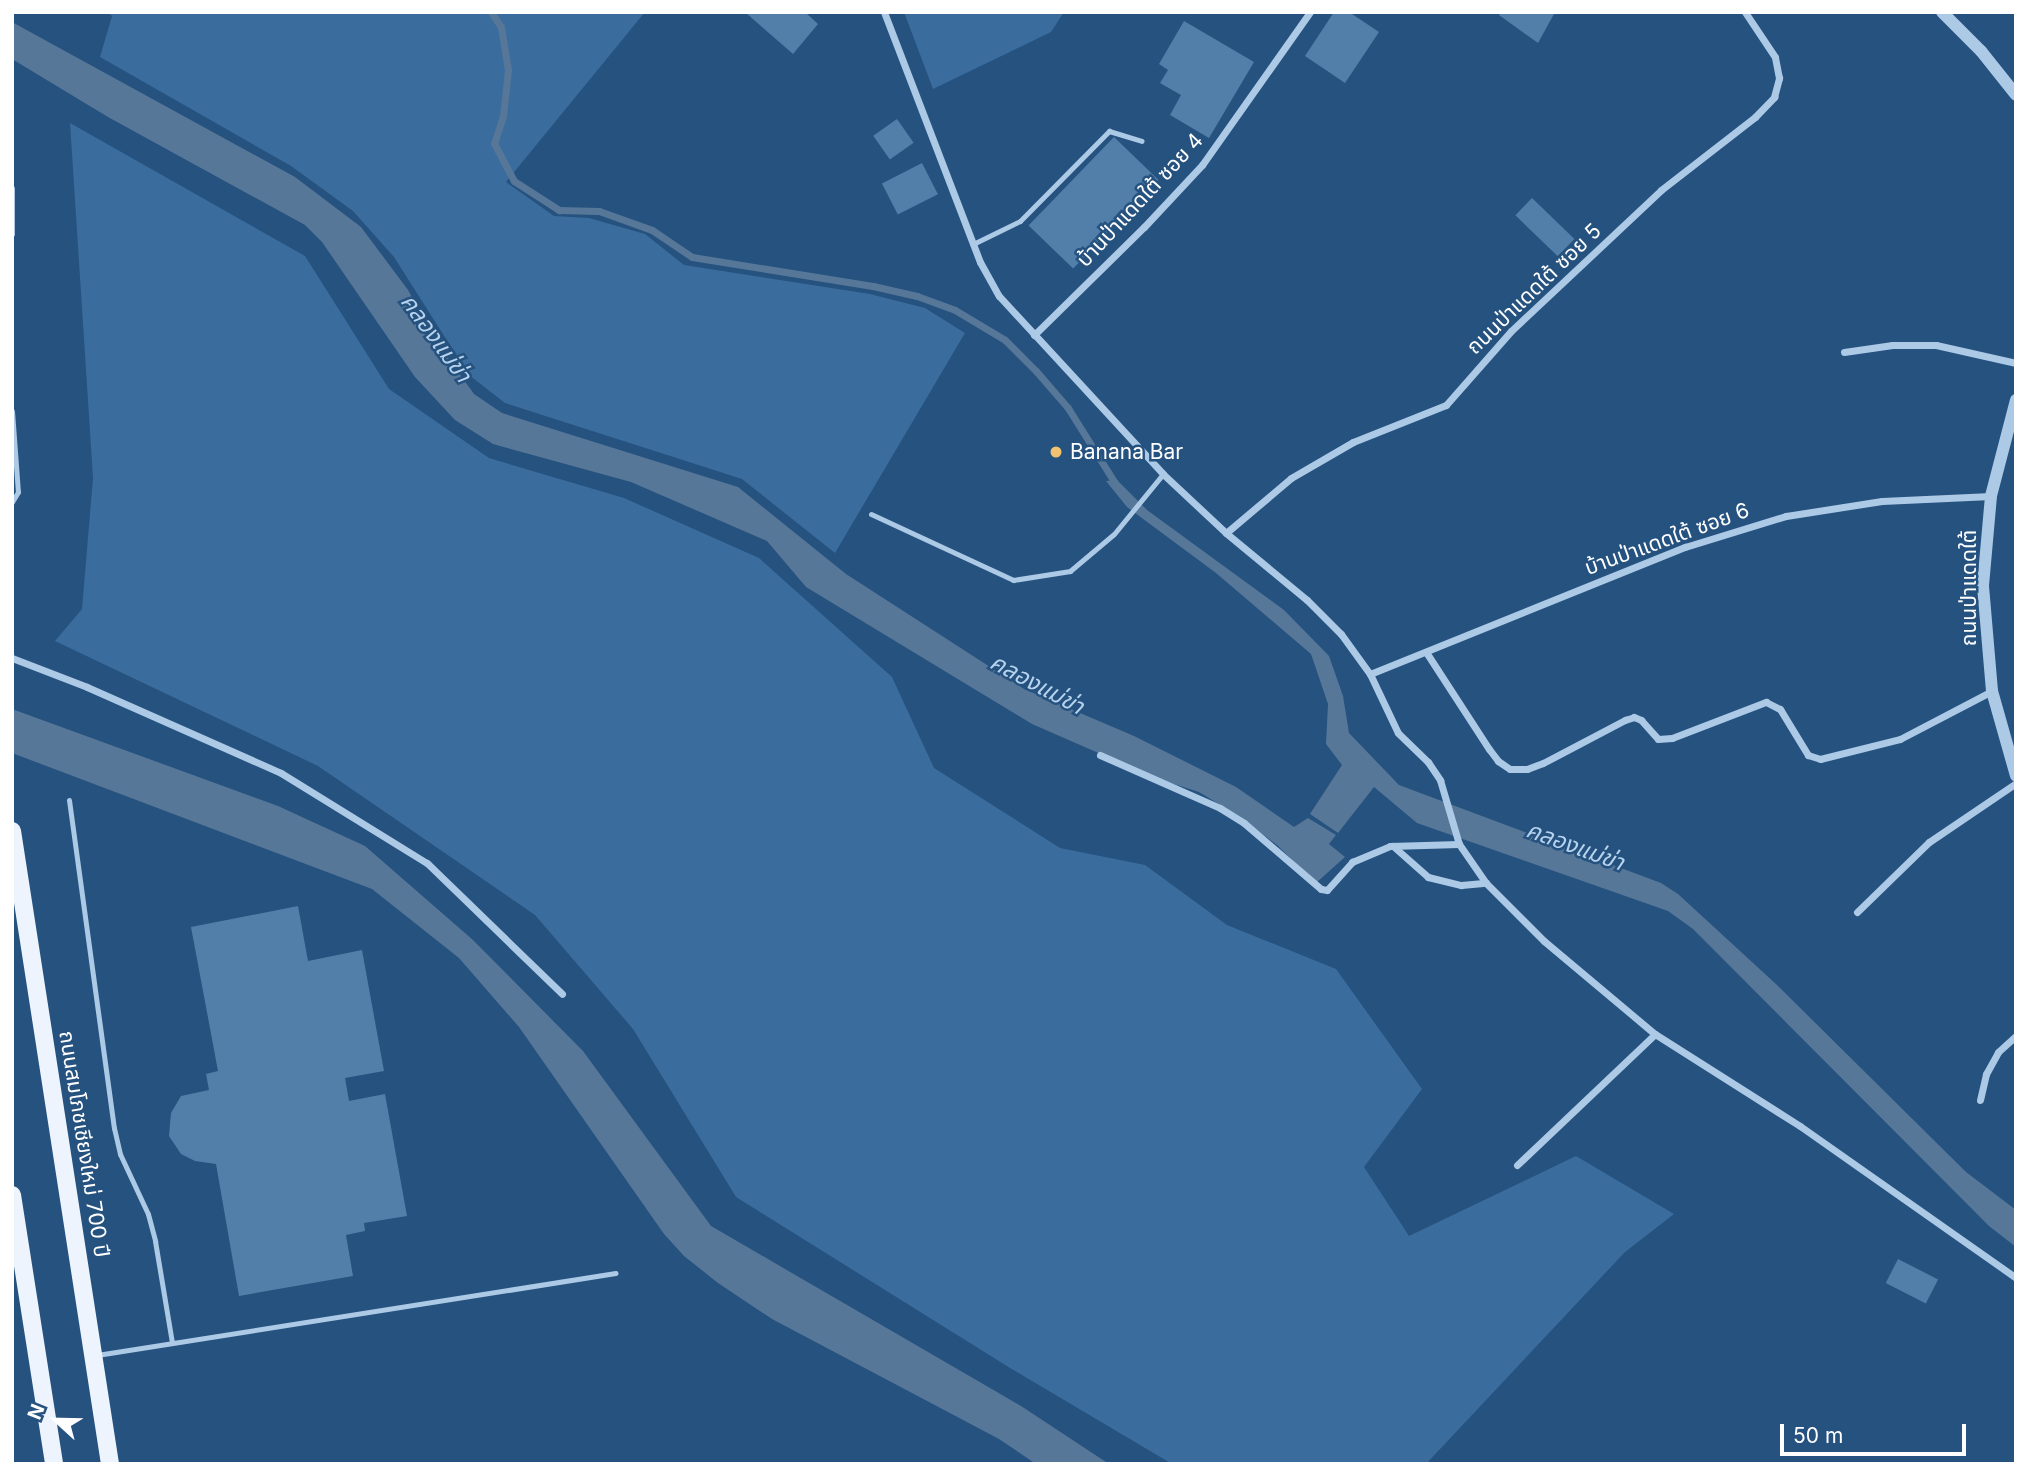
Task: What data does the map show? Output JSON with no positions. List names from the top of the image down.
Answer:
{
  "streets": {
    "main road": ["ถนนสมโภชเชียงใหม่ 700 ปี"],
    "street": [
      "บ้านป่าแดดใต้ ซอย 4",
      "ถนนป่าแดดใต้ ซอย 5",
      "บ้านป่าแดดใต้ ซอย 6",
      "ถนนป่าแดดใต้"
    ]
  },
  "crossings": [
    ["บ้านป่าแดดใต้ ซอย 6", "ถนนป่าแดดใต้"]
  ],
  "water": ["คลองแม่ข่า"],
  "places": ["Banana Bar"],
  "scale_bar": "50 m",
  "north": "left"
}
